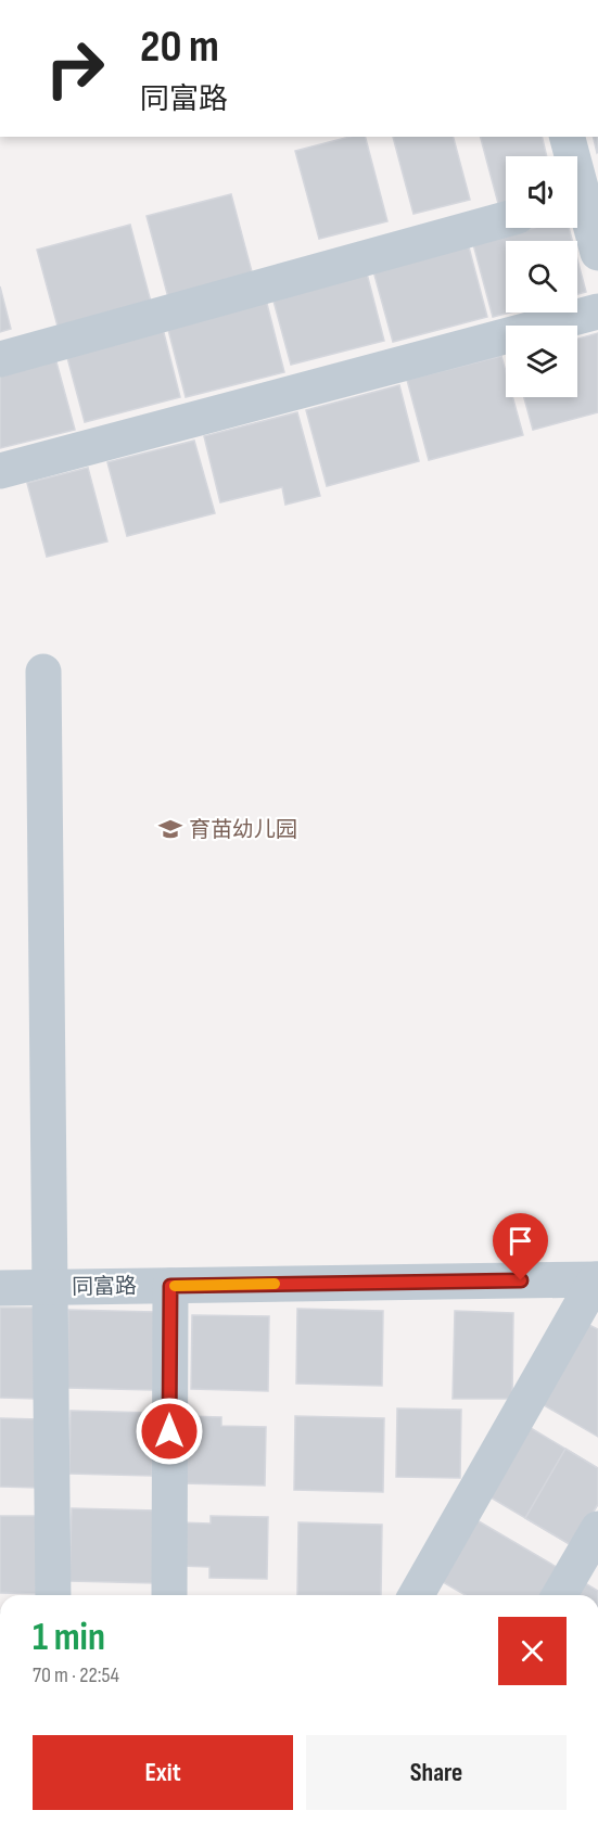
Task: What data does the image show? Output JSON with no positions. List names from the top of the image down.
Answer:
{
  "streets": {
    "street": ["同富路"]
  },
  "places": {
    "school or university": ["育苗幼儿园"]
  },
  "page": {
    "turn": ["20 m", "同富路"],
    "heading": ["1 min", "70 m · 22:54"],
    "buttons": ["Exit", "Share"]
  }
}
